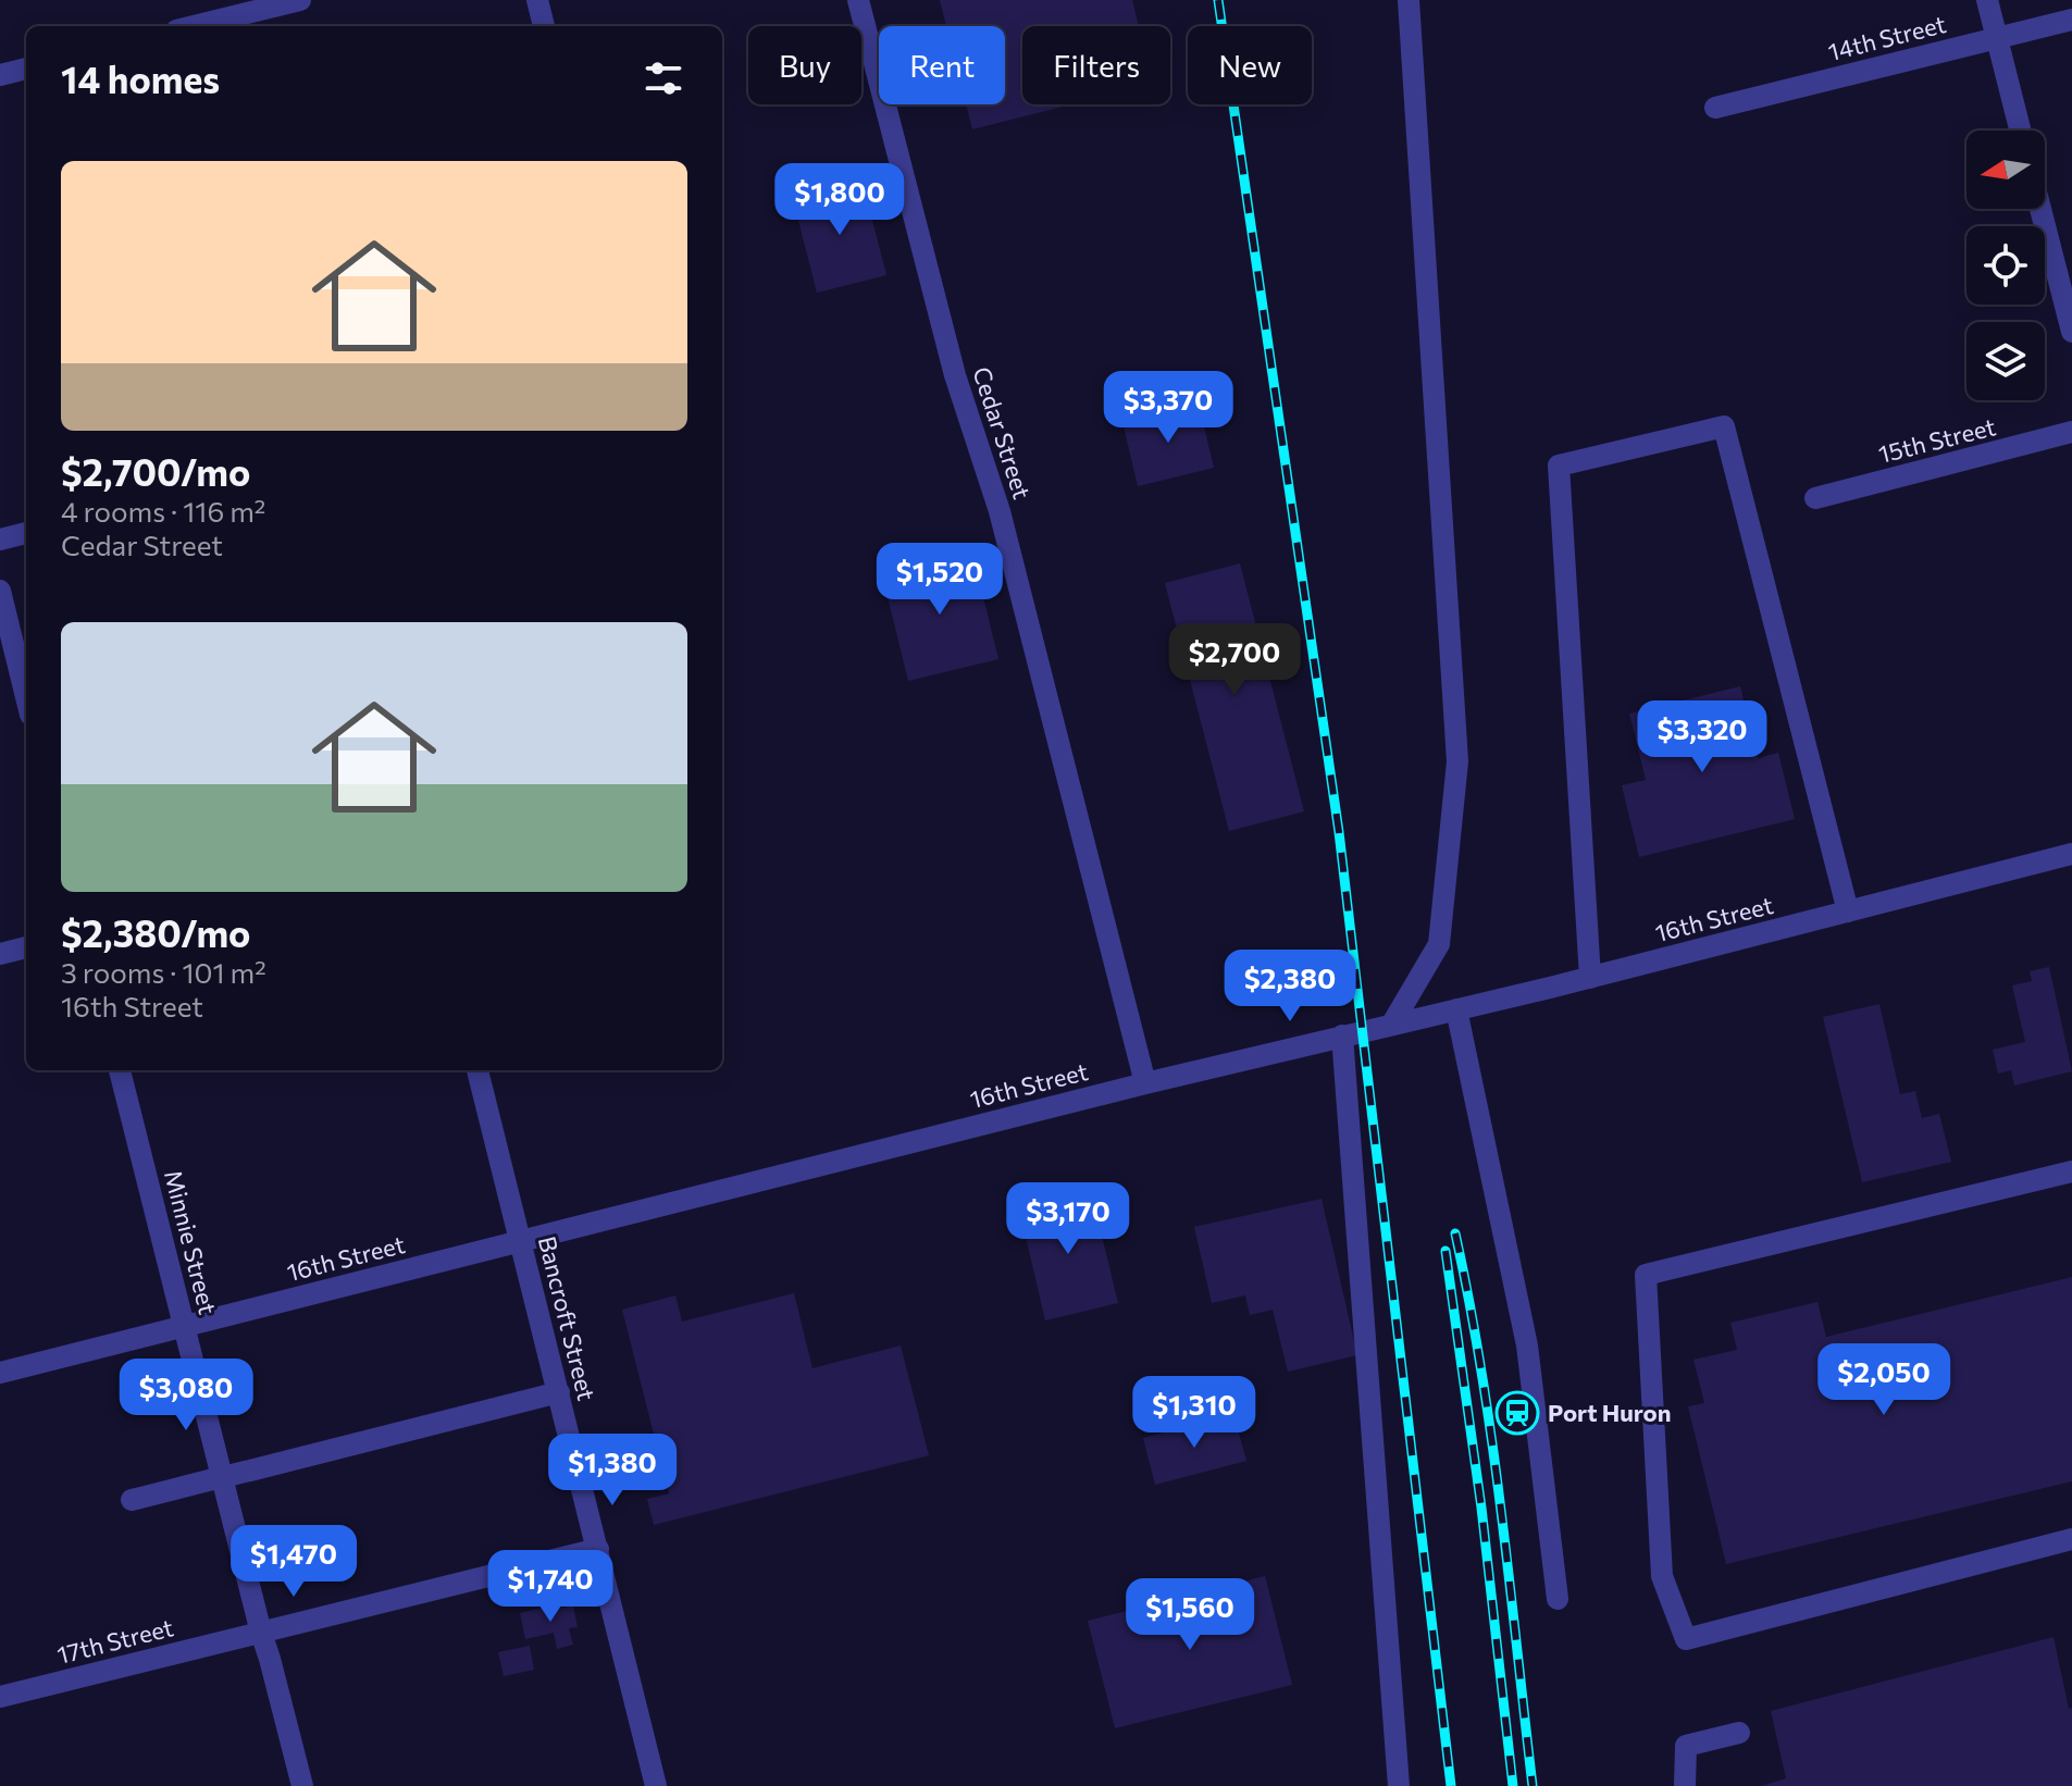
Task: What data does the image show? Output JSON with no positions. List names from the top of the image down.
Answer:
{
  "streets": {
    "street": [
      "14th Street",
      "Cedar Street",
      "15th Street",
      "16th Street",
      "Minnie Street",
      "Bancroft Street",
      "17th Street"
    ]
  },
  "crossings": [
    ["Cedar Street", "16th Street"],
    ["16th Street", "Minnie Street"],
    ["16th Street", "Bancroft Street"],
    ["Minnie Street", "17th Street"],
    ["Bancroft Street", "17th Street"]
  ],
  "places": {
    "station": ["Port Huron"]
  },
  "north": "left",
  "page": {
    "chip": [
      "Buy",
      "Rent",
      "Filters",
      "New"
    ],
    "heading": "14 homes",
    "list": [
      {
        "name": "$2,700/mo",
        "note": "4 rooms · 116 m² · Cedar Street"
      },
      {
        "name": "$2,380/mo",
        "note": "3 rooms · 101 m² · 16th Street"
      }
    ],
    "price": [
      "$1,800",
      "$3,370",
      "$1,520",
      "$2,700",
      "$3,320",
      "$2,380",
      "$3,170",
      "$2,050",
      "$3,080",
      "$1,310",
      "$1,380",
      "$1,470",
      "$1,740",
      "$1,560"
    ]
  }
}
